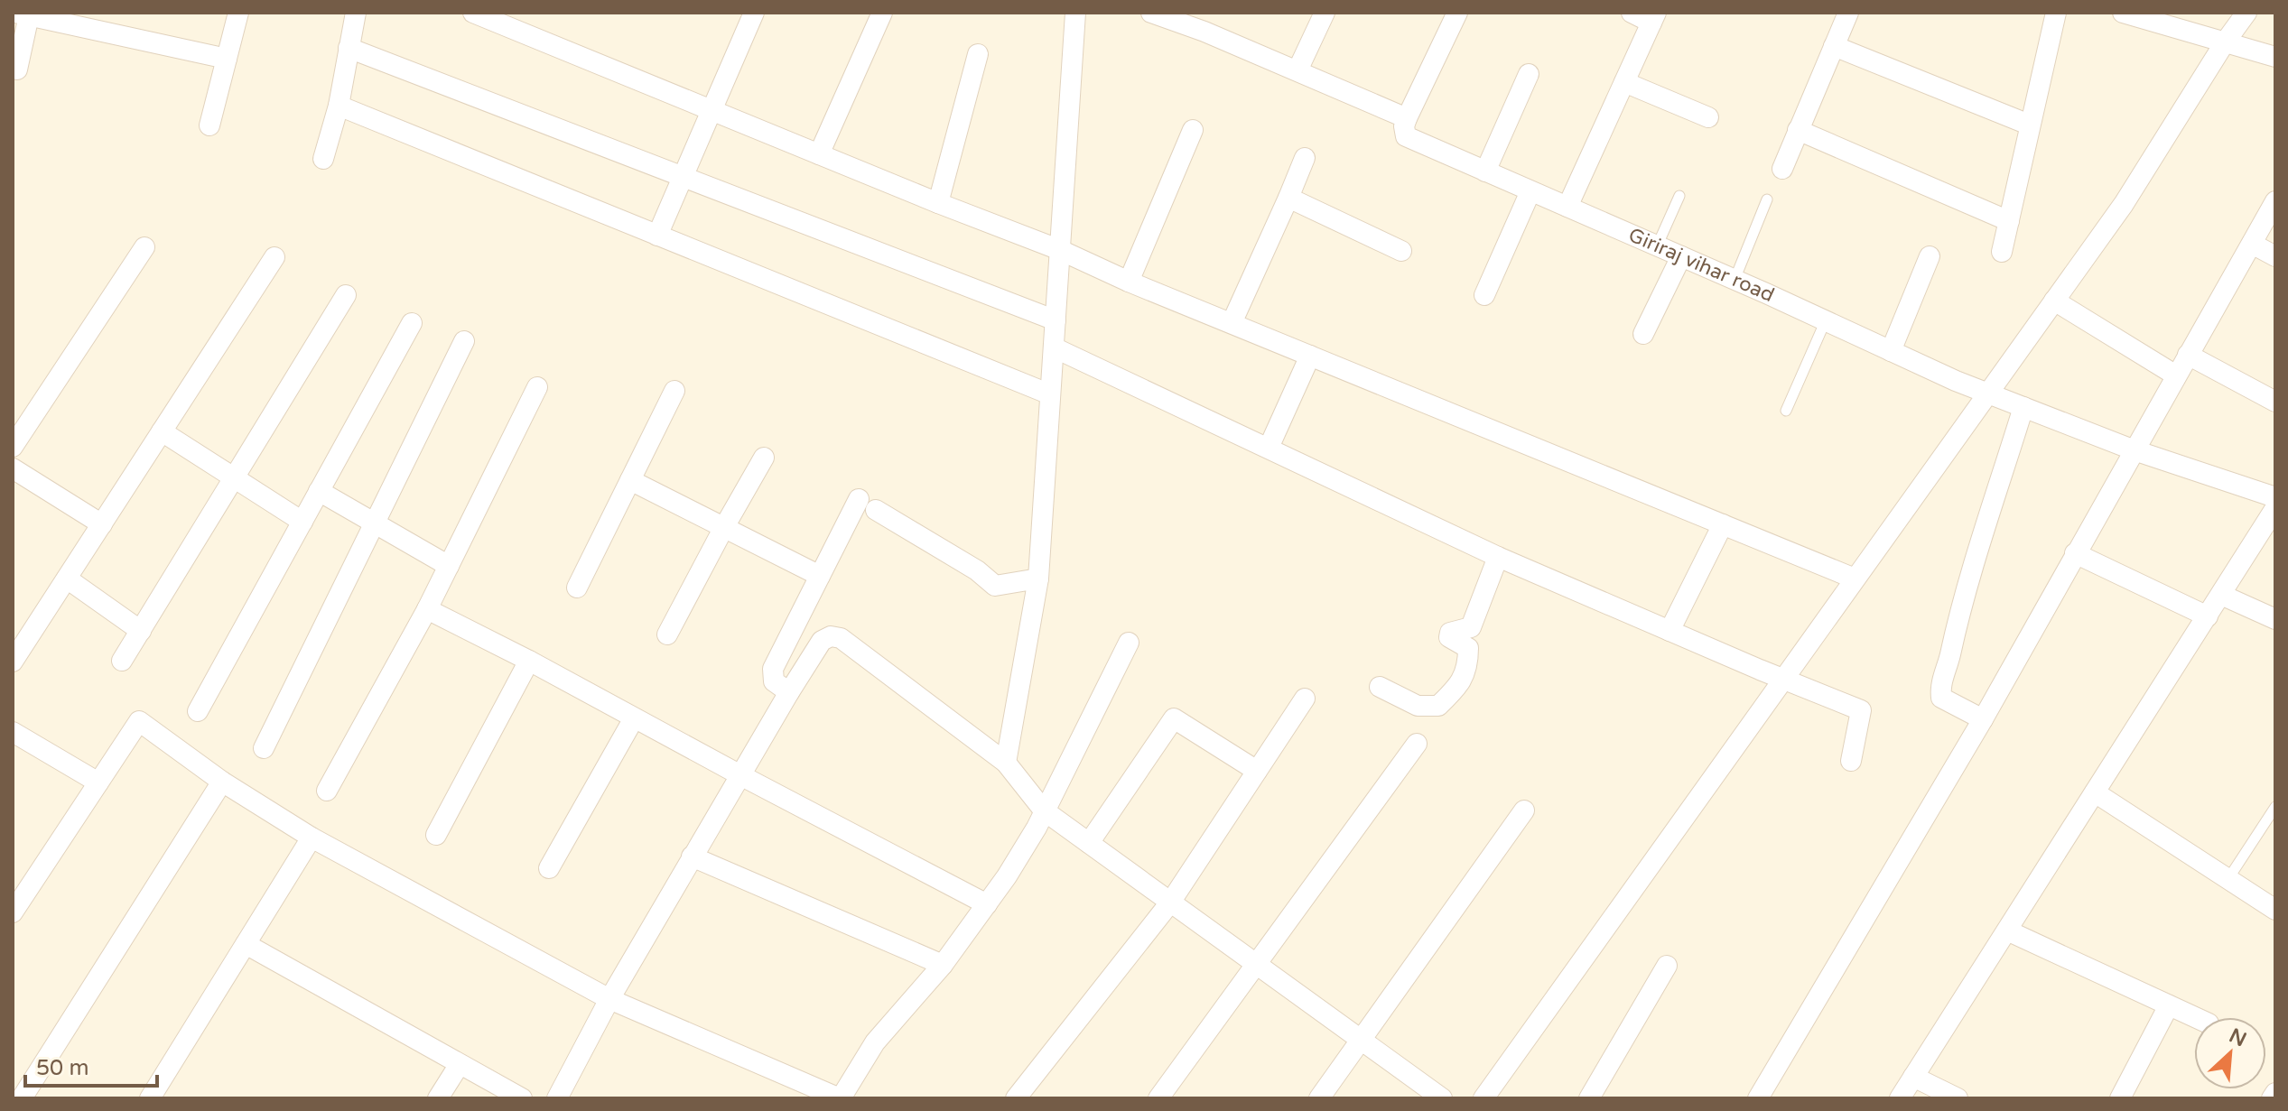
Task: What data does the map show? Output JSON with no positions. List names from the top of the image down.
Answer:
{
  "streets": {
    "street": ["Giriraj vihar road"]
  },
  "scale_bar": "50 m",
  "north": "top right"
}
